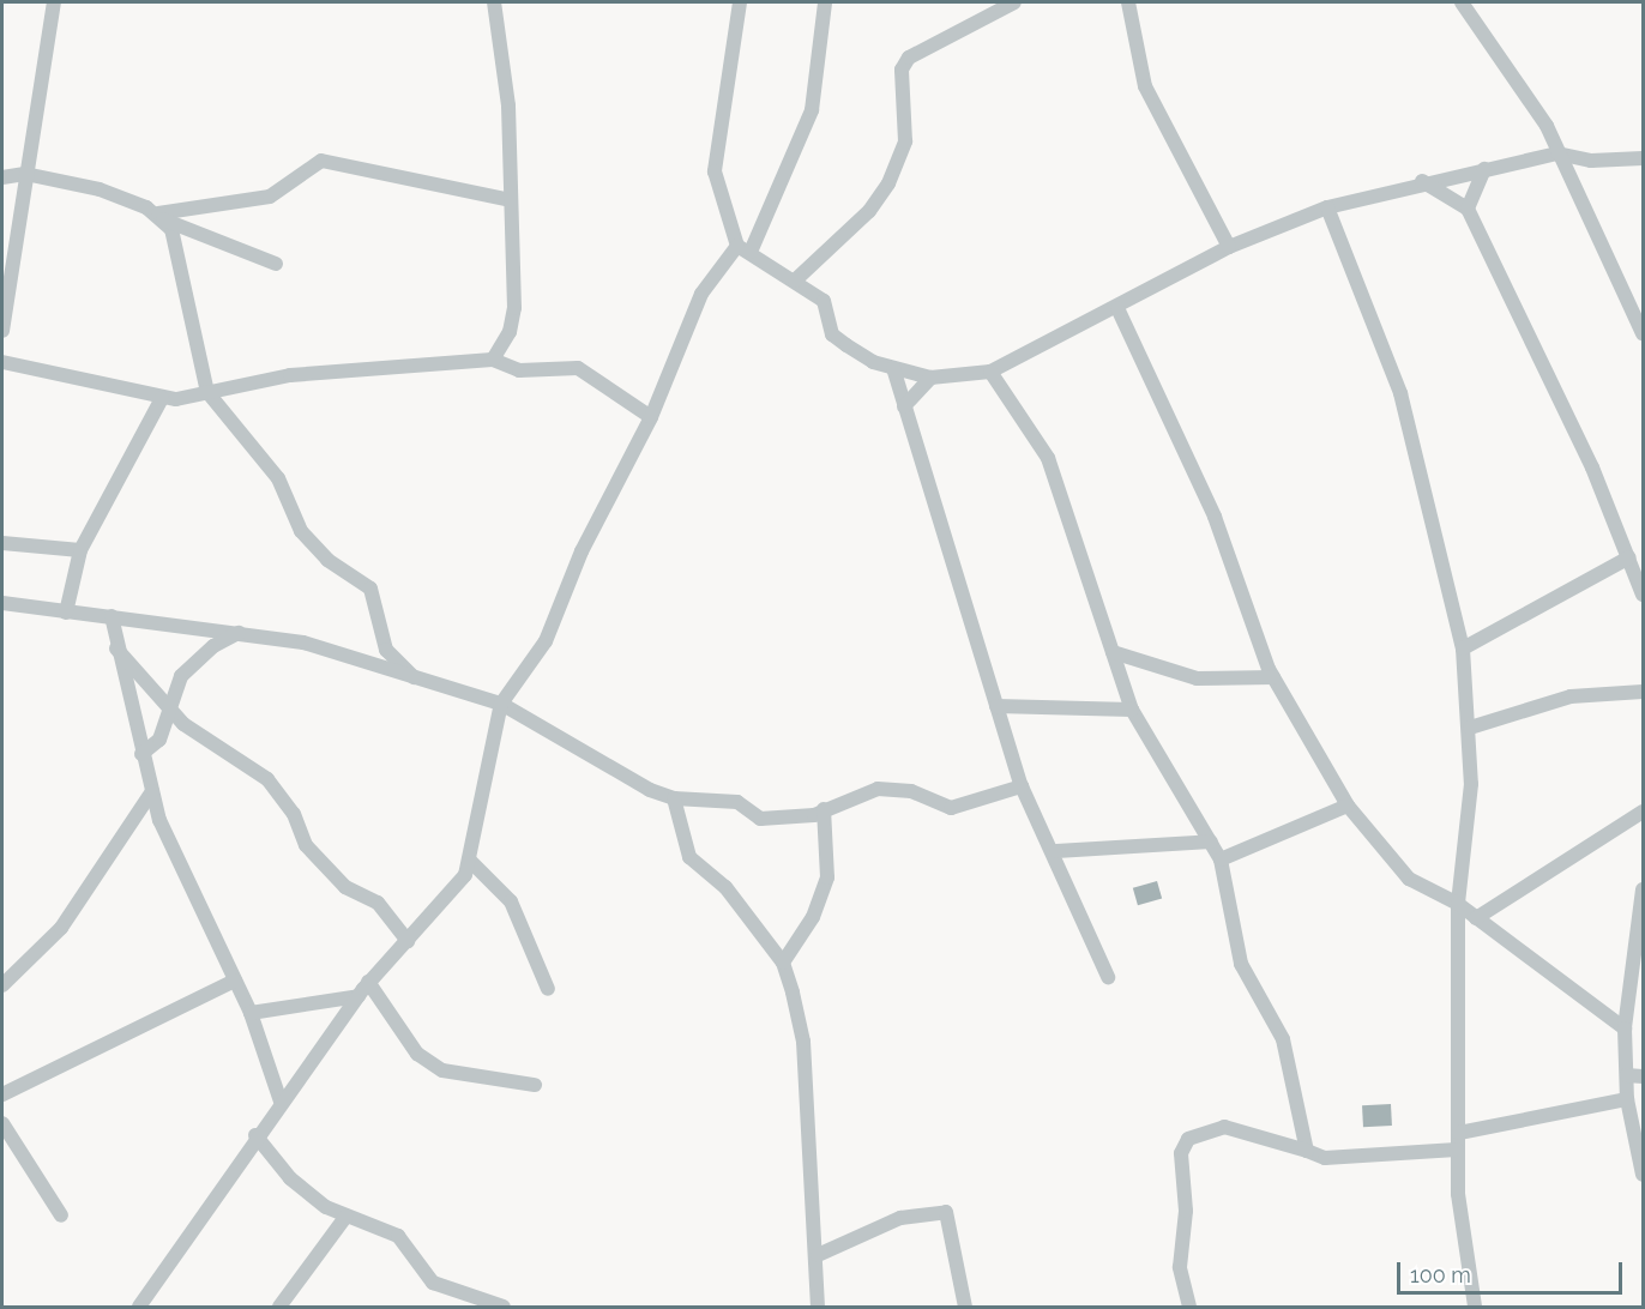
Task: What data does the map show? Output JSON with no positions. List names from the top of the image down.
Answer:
{
  "scale_bar": "100 m"
}
